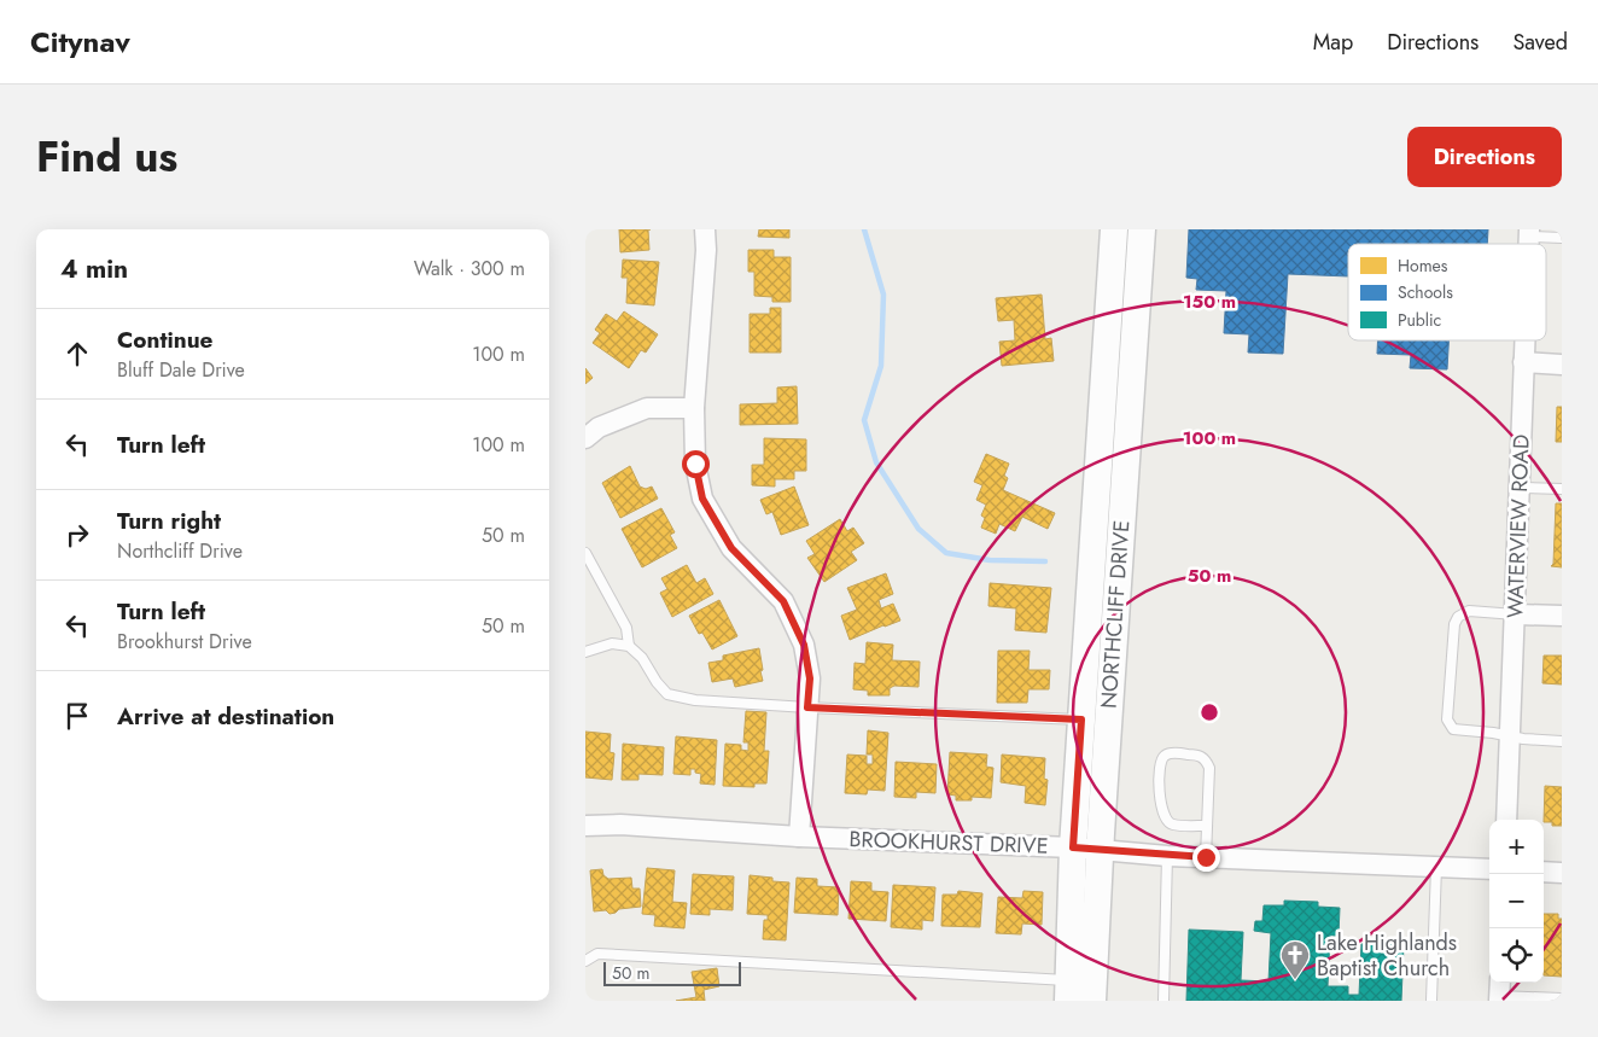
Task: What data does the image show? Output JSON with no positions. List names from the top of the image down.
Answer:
{
  "streets": {
    "street": ["WATERVIEW ROAD", "NORTHCLIFF DRIVE", "BROOKHURST DRIVE"]
  },
  "crossings": [
    ["NORTHCLIFF DRIVE", "BROOKHURST DRIVE"]
  ],
  "places": {
    "church": ["Lake Highlands Baptist Church"]
  },
  "legend": ["Homes", "Schools", "Public"],
  "scale_bar": "50 m",
  "page": {
    "header": "Citynav",
    "nav": ["Map", "Directions", "Saved"],
    "title": "Find us",
    "buttons": "Directions",
    "heading": ["4 min", "Walk · 300 m"],
    "list": [
      ["Continue", "Bluff Dale Drive", "100 m"],
      ["Turn left", "100 m"],
      ["Turn right", "Northcliff Drive", "50 m"],
      ["Turn left", "Brookhurst Drive", "50 m"],
      "Arrive at destination"
    ],
    "map_buttons": ["+", "−"],
    "scale": "50 m"
  },
  "rings": ["150 m", "100 m", "50 m"]
}
